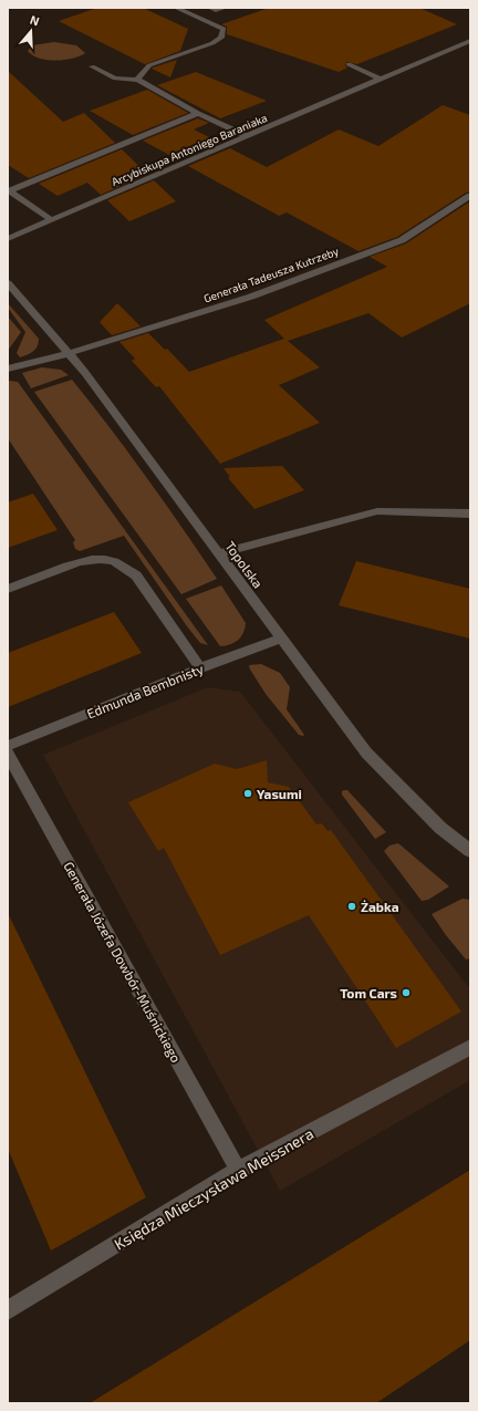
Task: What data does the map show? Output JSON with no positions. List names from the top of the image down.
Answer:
{
  "streets": {
    "street": [
      "Arcybiskupa Antoniego Baraniaka",
      "Generała Tadeusza Kutrzeby",
      "Topolska",
      "Edmunda Bembnisty",
      "Generała Józefa Dowbór-Muśnickiego",
      "Księdza Mieczysława Meissnera"
    ]
  },
  "crossings": [
    ["Generała Tadeusza Kutrzeby", "Topolska"],
    ["Topolska", "Edmunda Bembnisty"],
    ["Generała Józefa Dowbór-Muśnickiego", "Księdza Mieczysława Meissnera"]
  ],
  "places": ["Yasumi", "Żabka", "Tom Cars"],
  "north": "top"
}
